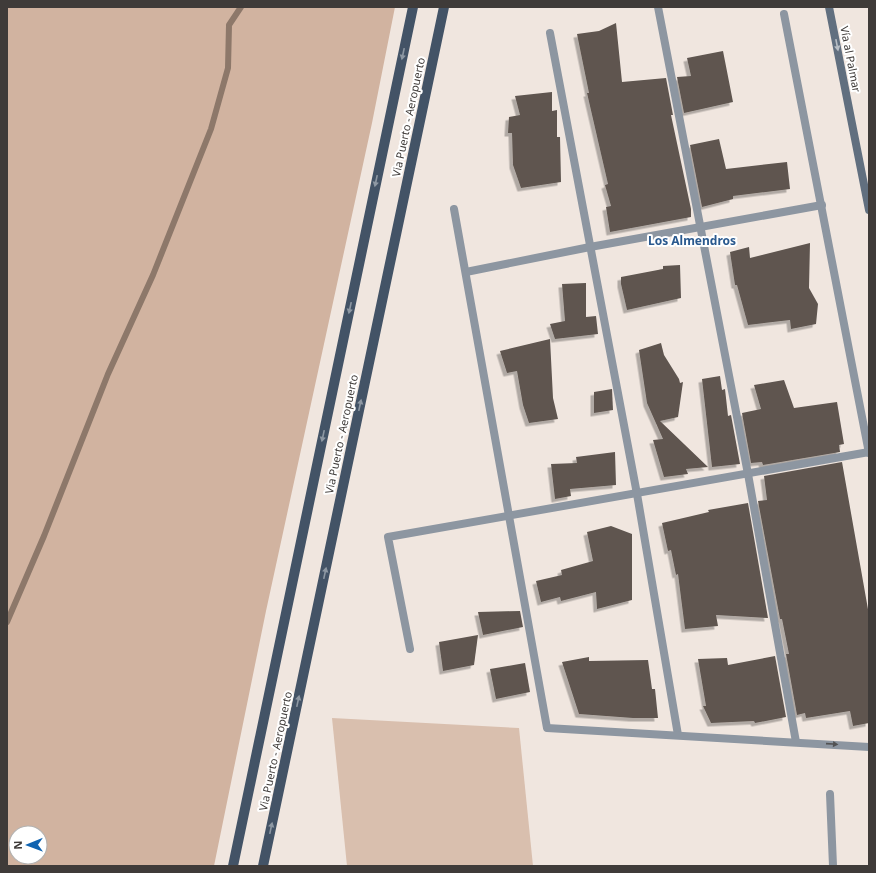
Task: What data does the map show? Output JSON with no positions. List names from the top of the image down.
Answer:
{
  "streets": {
    "main road": ["Vía al Palmar", "Via Puerto - Aeropuerto"]
  },
  "one_way": ["Vía al Palmar"],
  "districts": ["Los Almendros"],
  "north": "left"
}
